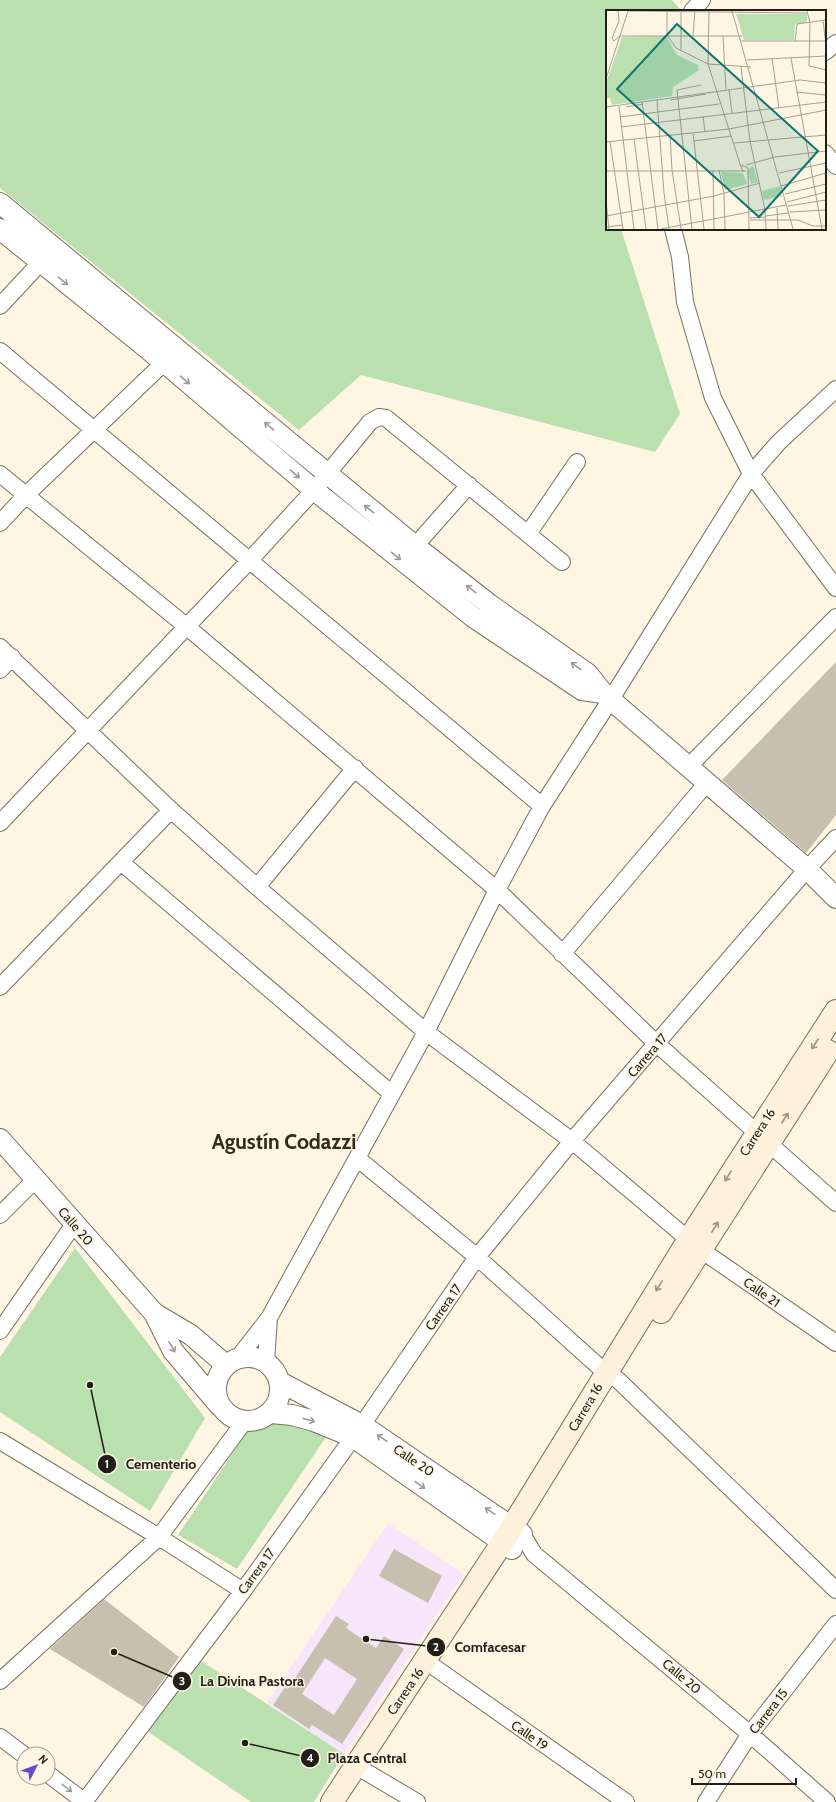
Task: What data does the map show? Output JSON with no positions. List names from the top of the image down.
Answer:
{
  "streets": {
    "main road": ["Carrera 16"],
    "street": [
      "Carrera 17",
      "Calle 20",
      "Calle 21",
      "Carrera 15",
      "Calle 19"
    ]
  },
  "crossings": [
    ["Carrera 17", "Calle 20"],
    ["Carrera 17", "Calle 21"],
    ["Carrera 16", "Calle 20"],
    ["Carrera 16", "Calle 21"],
    ["Carrera 16", "Calle 19"],
    ["Calle 20", "Carrera 15"]
  ],
  "districts": ["Agustín Codazzi"],
  "places": [
    "Cementerio",
    "Comfacesar",
    "La Divina Pastora",
    "Plaza Central"
  ],
  "scale_bar": "50 m",
  "north": "top right"
}
